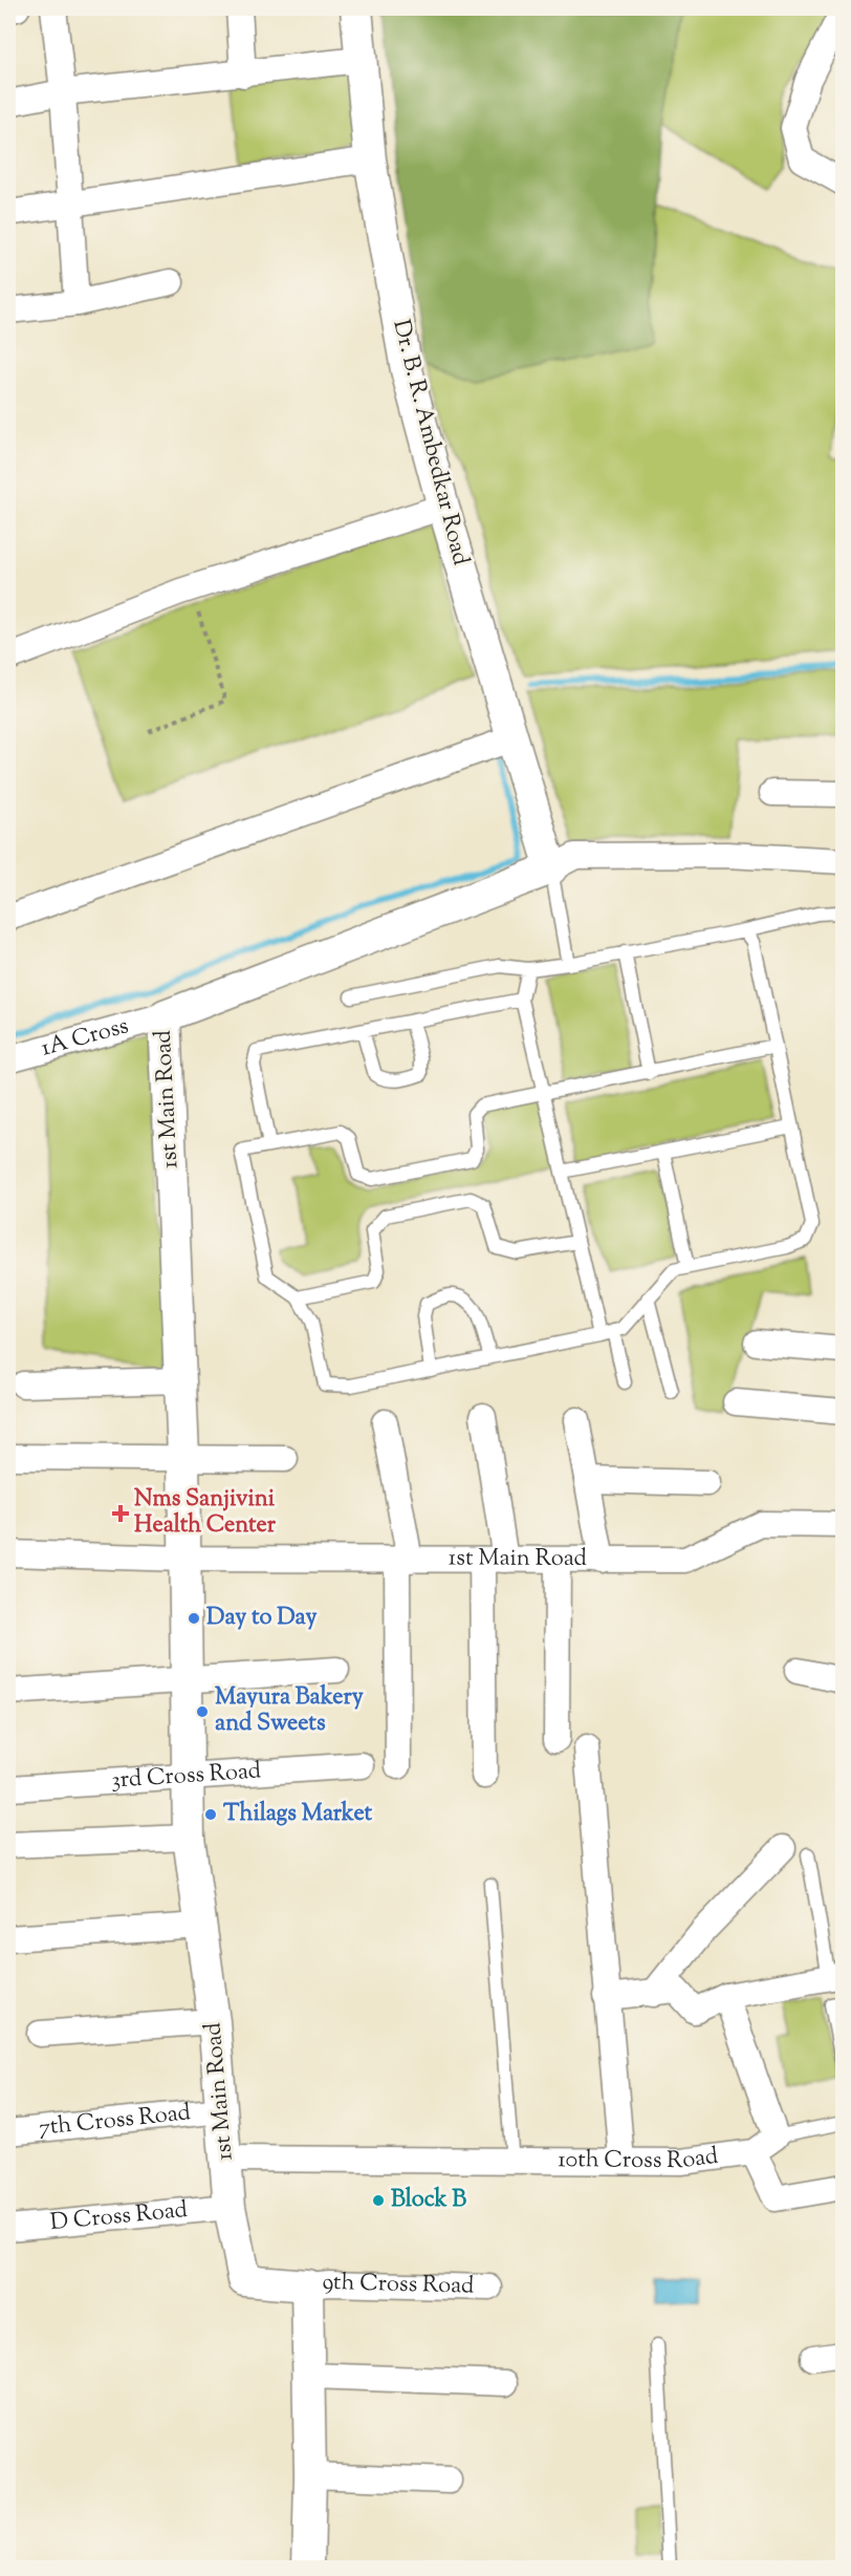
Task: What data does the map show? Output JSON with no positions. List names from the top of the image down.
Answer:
{
  "streets": {
    "street": [
      "Dr. B. R. Ambedkar Road",
      "1A Cross",
      "1st Main Road",
      "3rd Cross Road",
      "7th Cross Road",
      "10th Cross Road",
      "D Cross Road",
      "9th Cross Road"
    ]
  },
  "crossings": [
    ["Dr. B. R. Ambedkar Road", "1st Main Road"],
    ["1A Cross", "1st Main Road"],
    ["1st Main Road", "3rd Cross Road"],
    ["1st Main Road", "7th Cross Road"],
    ["1st Main Road", "10th Cross Road"],
    ["1st Main Road", "D Cross Road"],
    ["1st Main Road", "9th Cross Road"]
  ],
  "places": {
    "health": ["Nms Sanjivini Health Center"],
    "other": [
      "Day to Day",
      "Mayura Bakery and Sweets",
      "Thilags Market",
      "Block B"
    ]
  }
}
